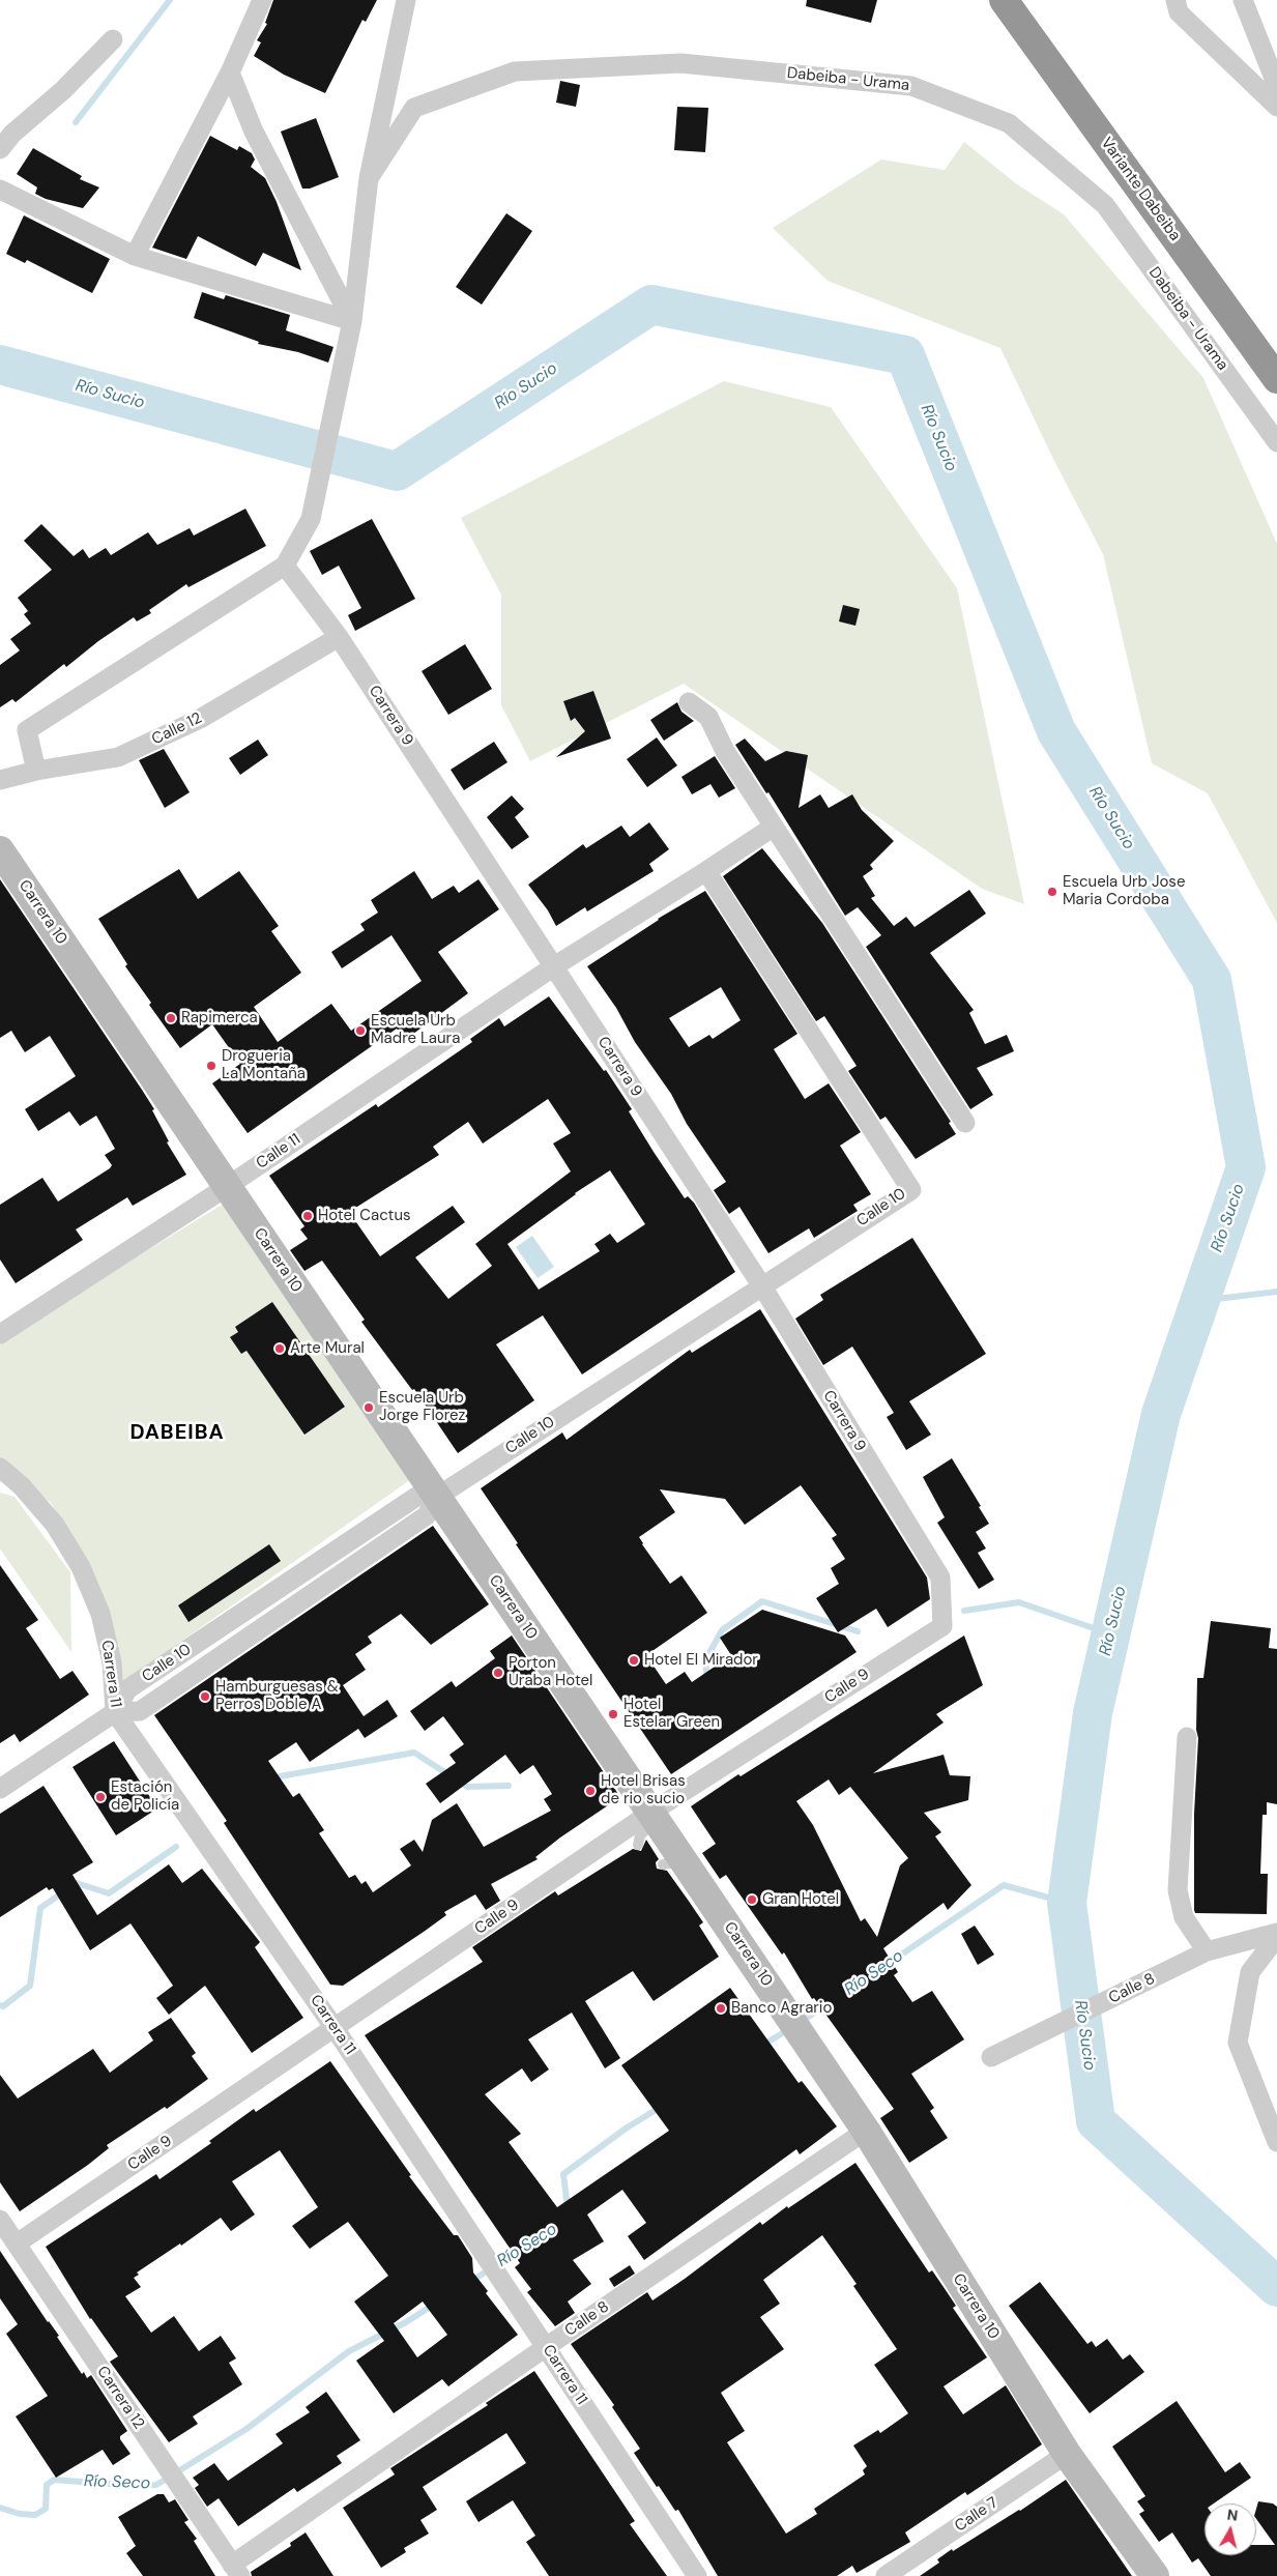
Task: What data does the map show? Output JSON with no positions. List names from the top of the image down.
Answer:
{
  "streets": {
    "highway": ["Variante Dabeiba"],
    "main road": ["Carrera 10"],
    "street": [
      "Dabeiba - Urama",
      "Carrera 9",
      "Calle 12",
      "Calle 11",
      "Calle 10",
      "Carrera 11",
      "Calle 9",
      "Calle 8",
      "Carrera 12",
      "Calle 7"
    ]
  },
  "crossings": [
    ["Carrera 9", "Calle 12"],
    ["Carrera 9", "Calle 11"],
    ["Carrera 9", "Calle 10"],
    ["Carrera 9", "Calle 9"],
    ["Carrera 10", "Calle 11"],
    ["Carrera 10", "Calle 10"],
    ["Carrera 10", "Calle 9"],
    ["Carrera 10", "Calle 8"],
    ["Carrera 10", "Calle 7"],
    ["Calle 10", "Carrera 11"],
    ["Carrera 11", "Calle 9"],
    ["Carrera 11", "Calle 8"],
    ["Calle 9", "Carrera 12"],
    ["Calle 8", "Carrera 12"]
  ],
  "districts": ["DABEIBA"],
  "water": ["Río Sucio", "Río Seco"],
  "places": [
    "Escuela Urb Jose Maria Cordoba",
    "Rapimerca",
    "Escuela Urb Madre Laura",
    "Drogueria La Montaña",
    "Hotel Cactus",
    "Arte Mural",
    "Escuela Urb Jorge Florez",
    "Hotel El Mirador",
    "Porton Uraba Hotel",
    "Hamburguesas & Perros Doble A",
    "Hotel Estelar Green",
    "Hotel Brisas de rio sucio",
    "Estación de Policía",
    "Gran Hotel",
    "Banco Agrario"
  ],
  "north": "top"
}
